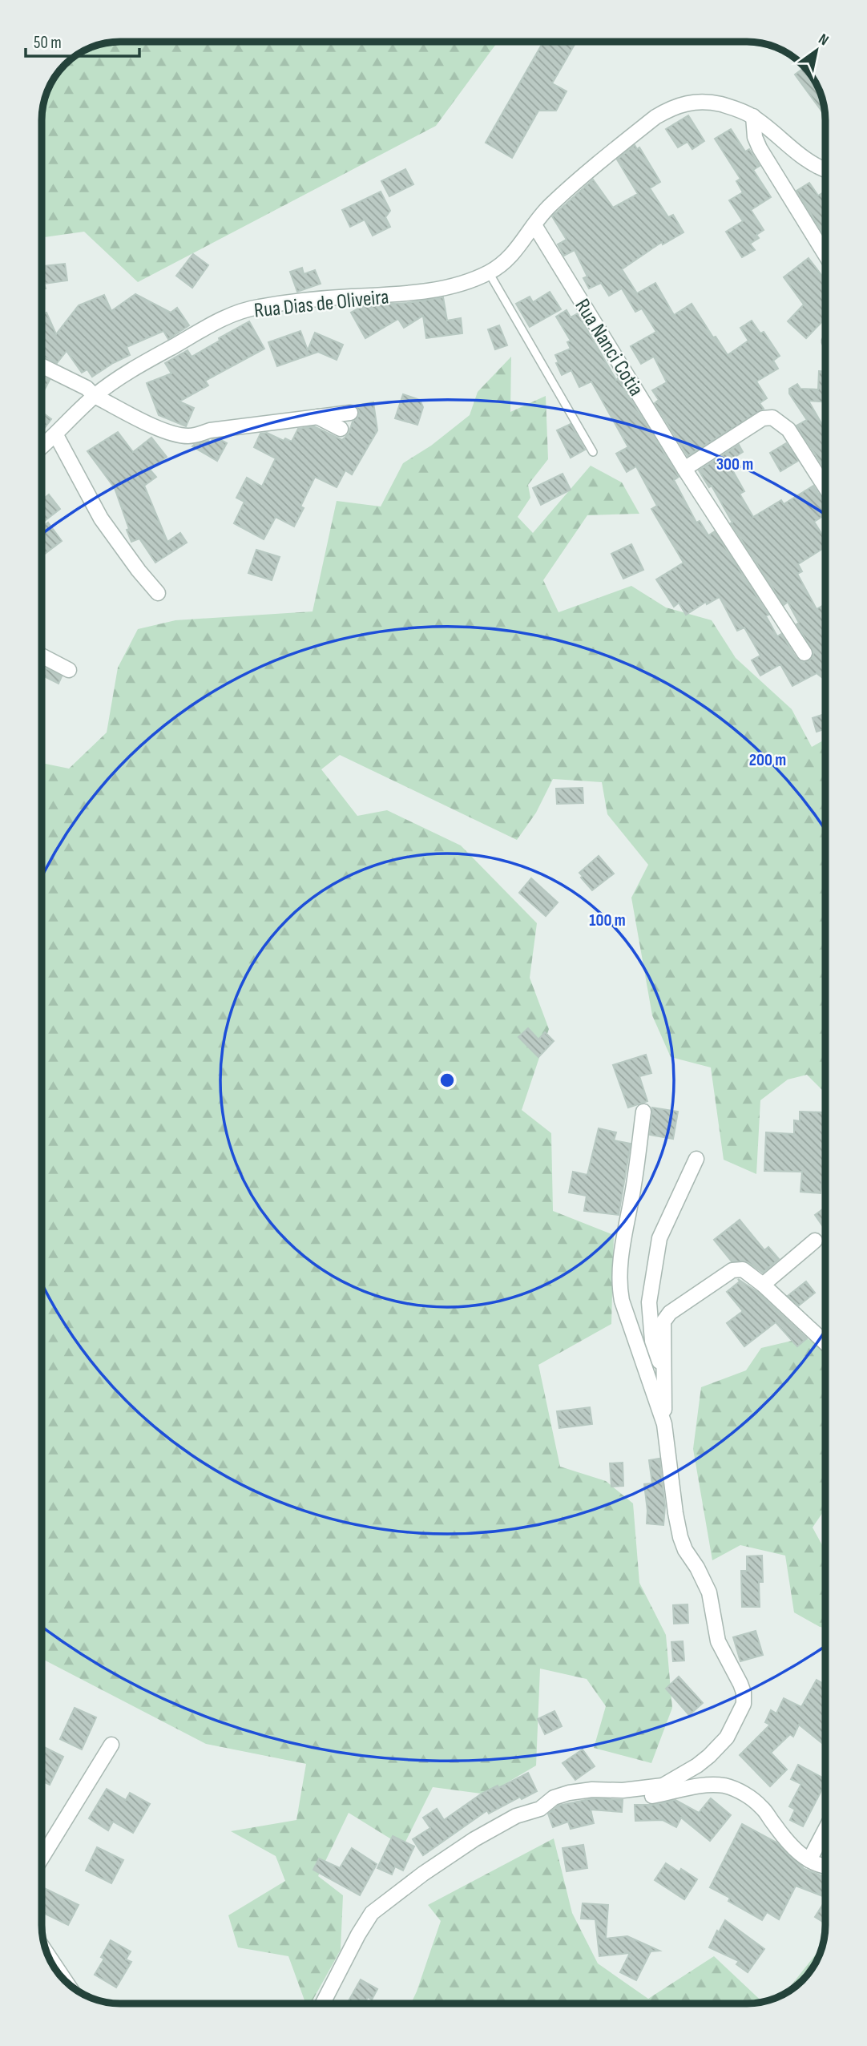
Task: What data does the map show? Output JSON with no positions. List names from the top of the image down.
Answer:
{
  "streets": {
    "street": ["Rua Dias de Oliveira", "Rua Nanci Cotia"]
  },
  "crossings": [
    ["Rua Dias de Oliveira", "Rua Nanci Cotia"]
  ],
  "scale_bar": "50 m",
  "north": "top right",
  "rings": ["300 m", "200 m", "100 m"]
}
